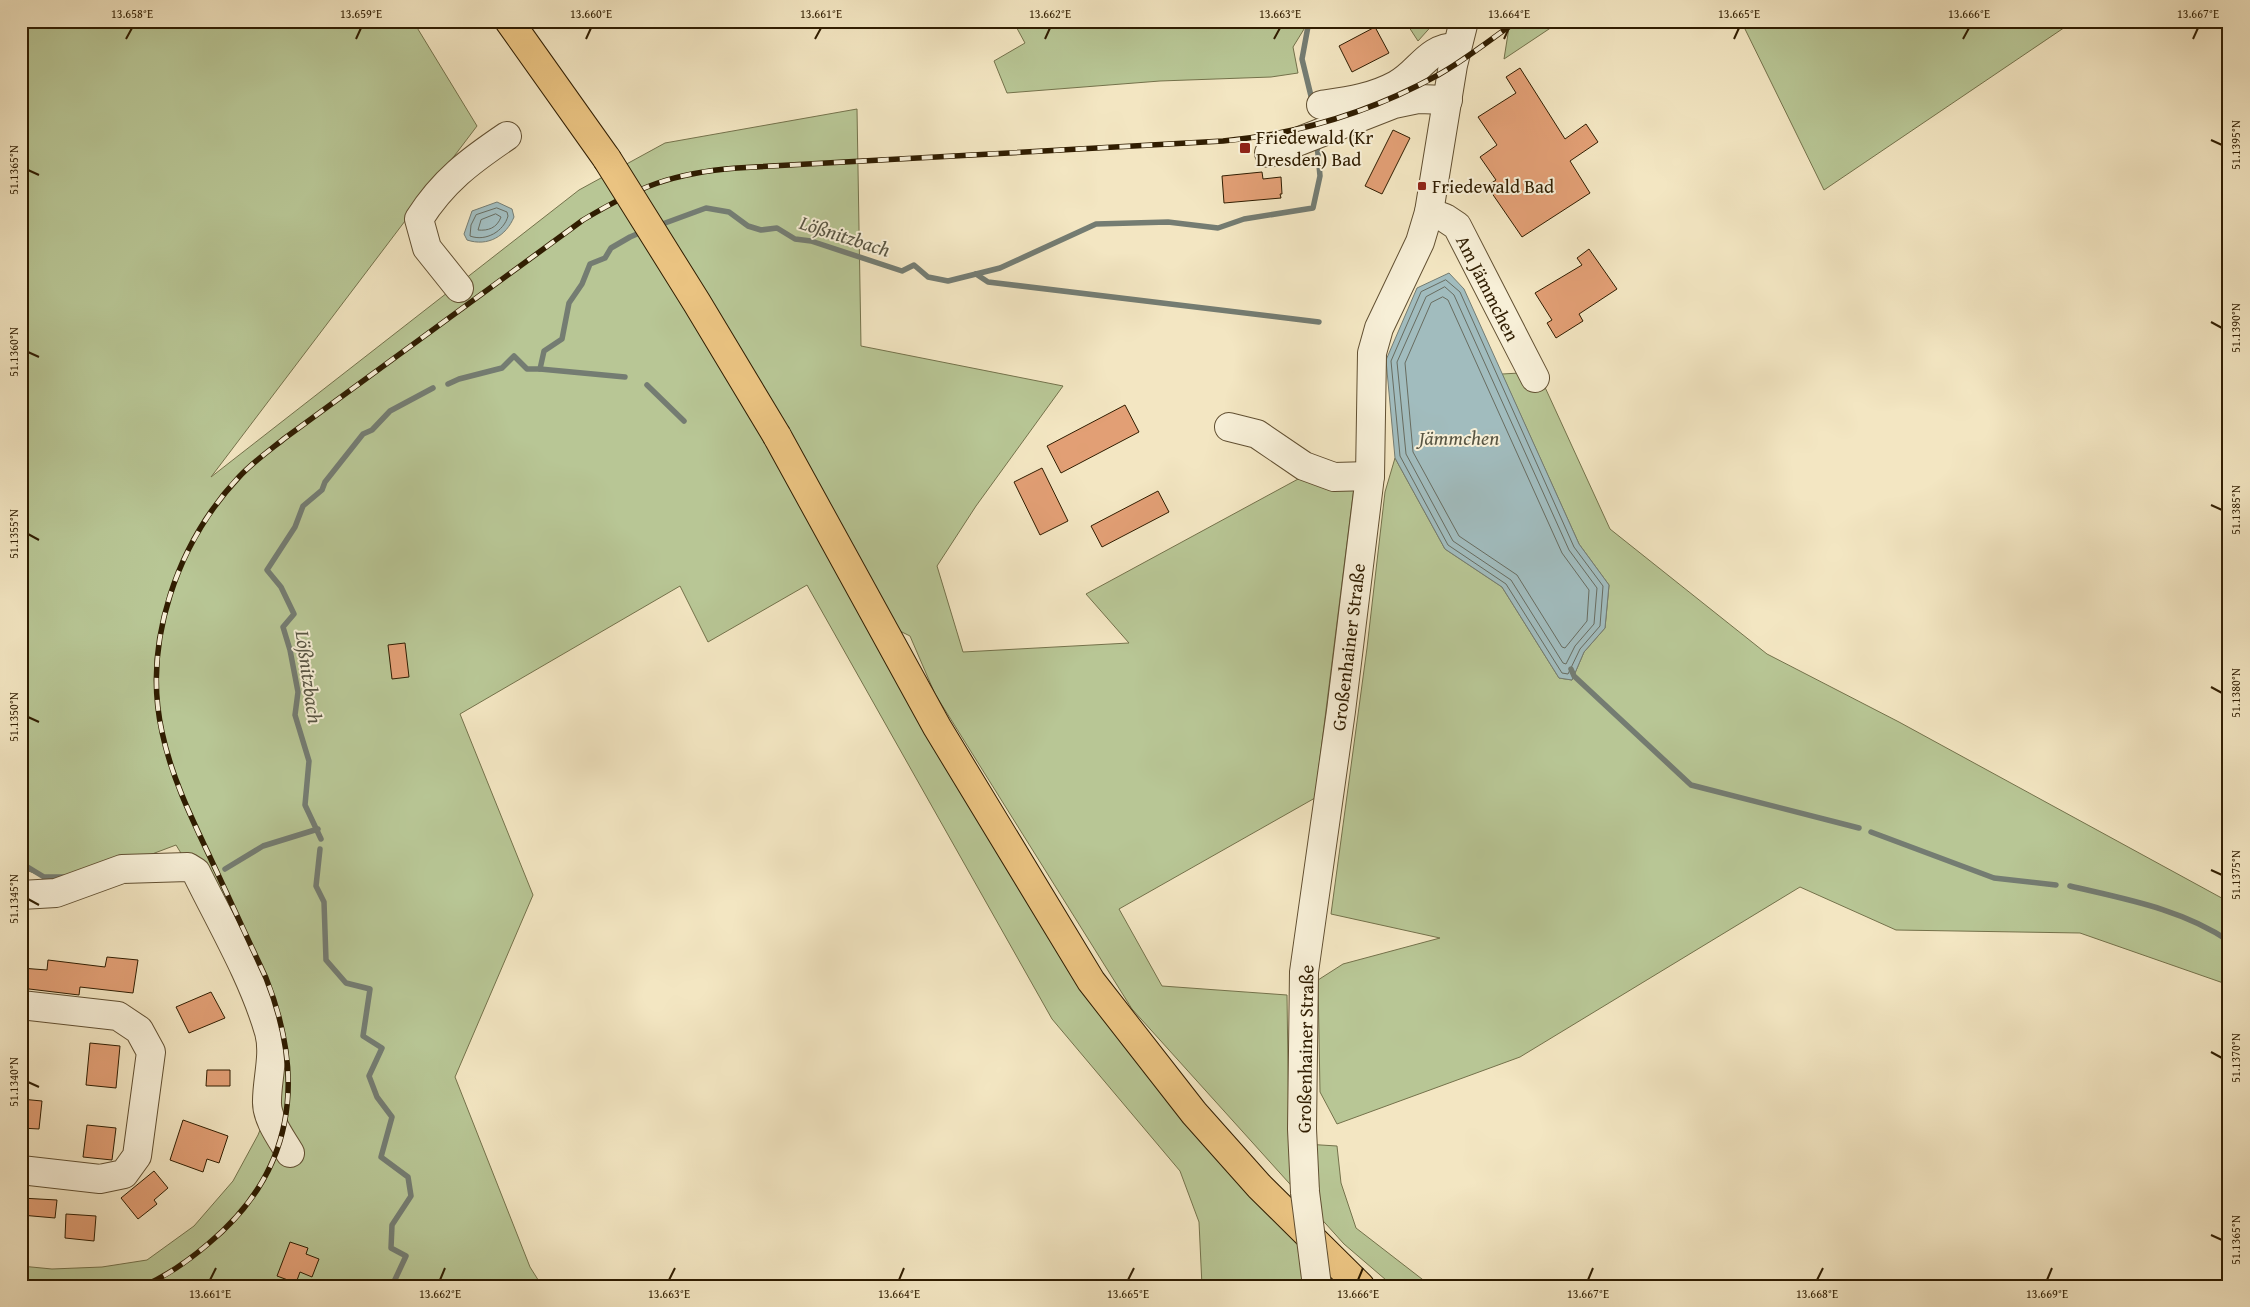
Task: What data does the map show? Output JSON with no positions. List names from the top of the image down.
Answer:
{
  "streets": {
    "street": ["Am Jämmchen", "Großenhainer Straße"]
  },
  "crossings": [
    ["Am Jämmchen", "Großenhainer Straße"]
  ],
  "water": ["Lößnitzbach", "Jämmchen"],
  "places": {
    "transit": ["Friedewald (Kr Dresden) Bad", "Friedewald Bad"]
  },
  "coordinates": [
    "13.658°E",
    "13.659°E",
    "13.660°E",
    "13.661°E",
    "13.662°E",
    "13.663°E",
    "13.664°E",
    "13.665°E",
    "13.666°E",
    "13.667°E",
    "51.1395°N",
    "51.1365°N",
    "51.1390°N",
    "51.1360°N",
    "51.1385°N",
    "51.1355°N",
    "51.1380°N",
    "51.1350°N",
    "51.1375°N",
    "51.1345°N",
    "51.1370°N",
    "51.1340°N",
    "13.668°E",
    "13.669°E"
  ]
}
